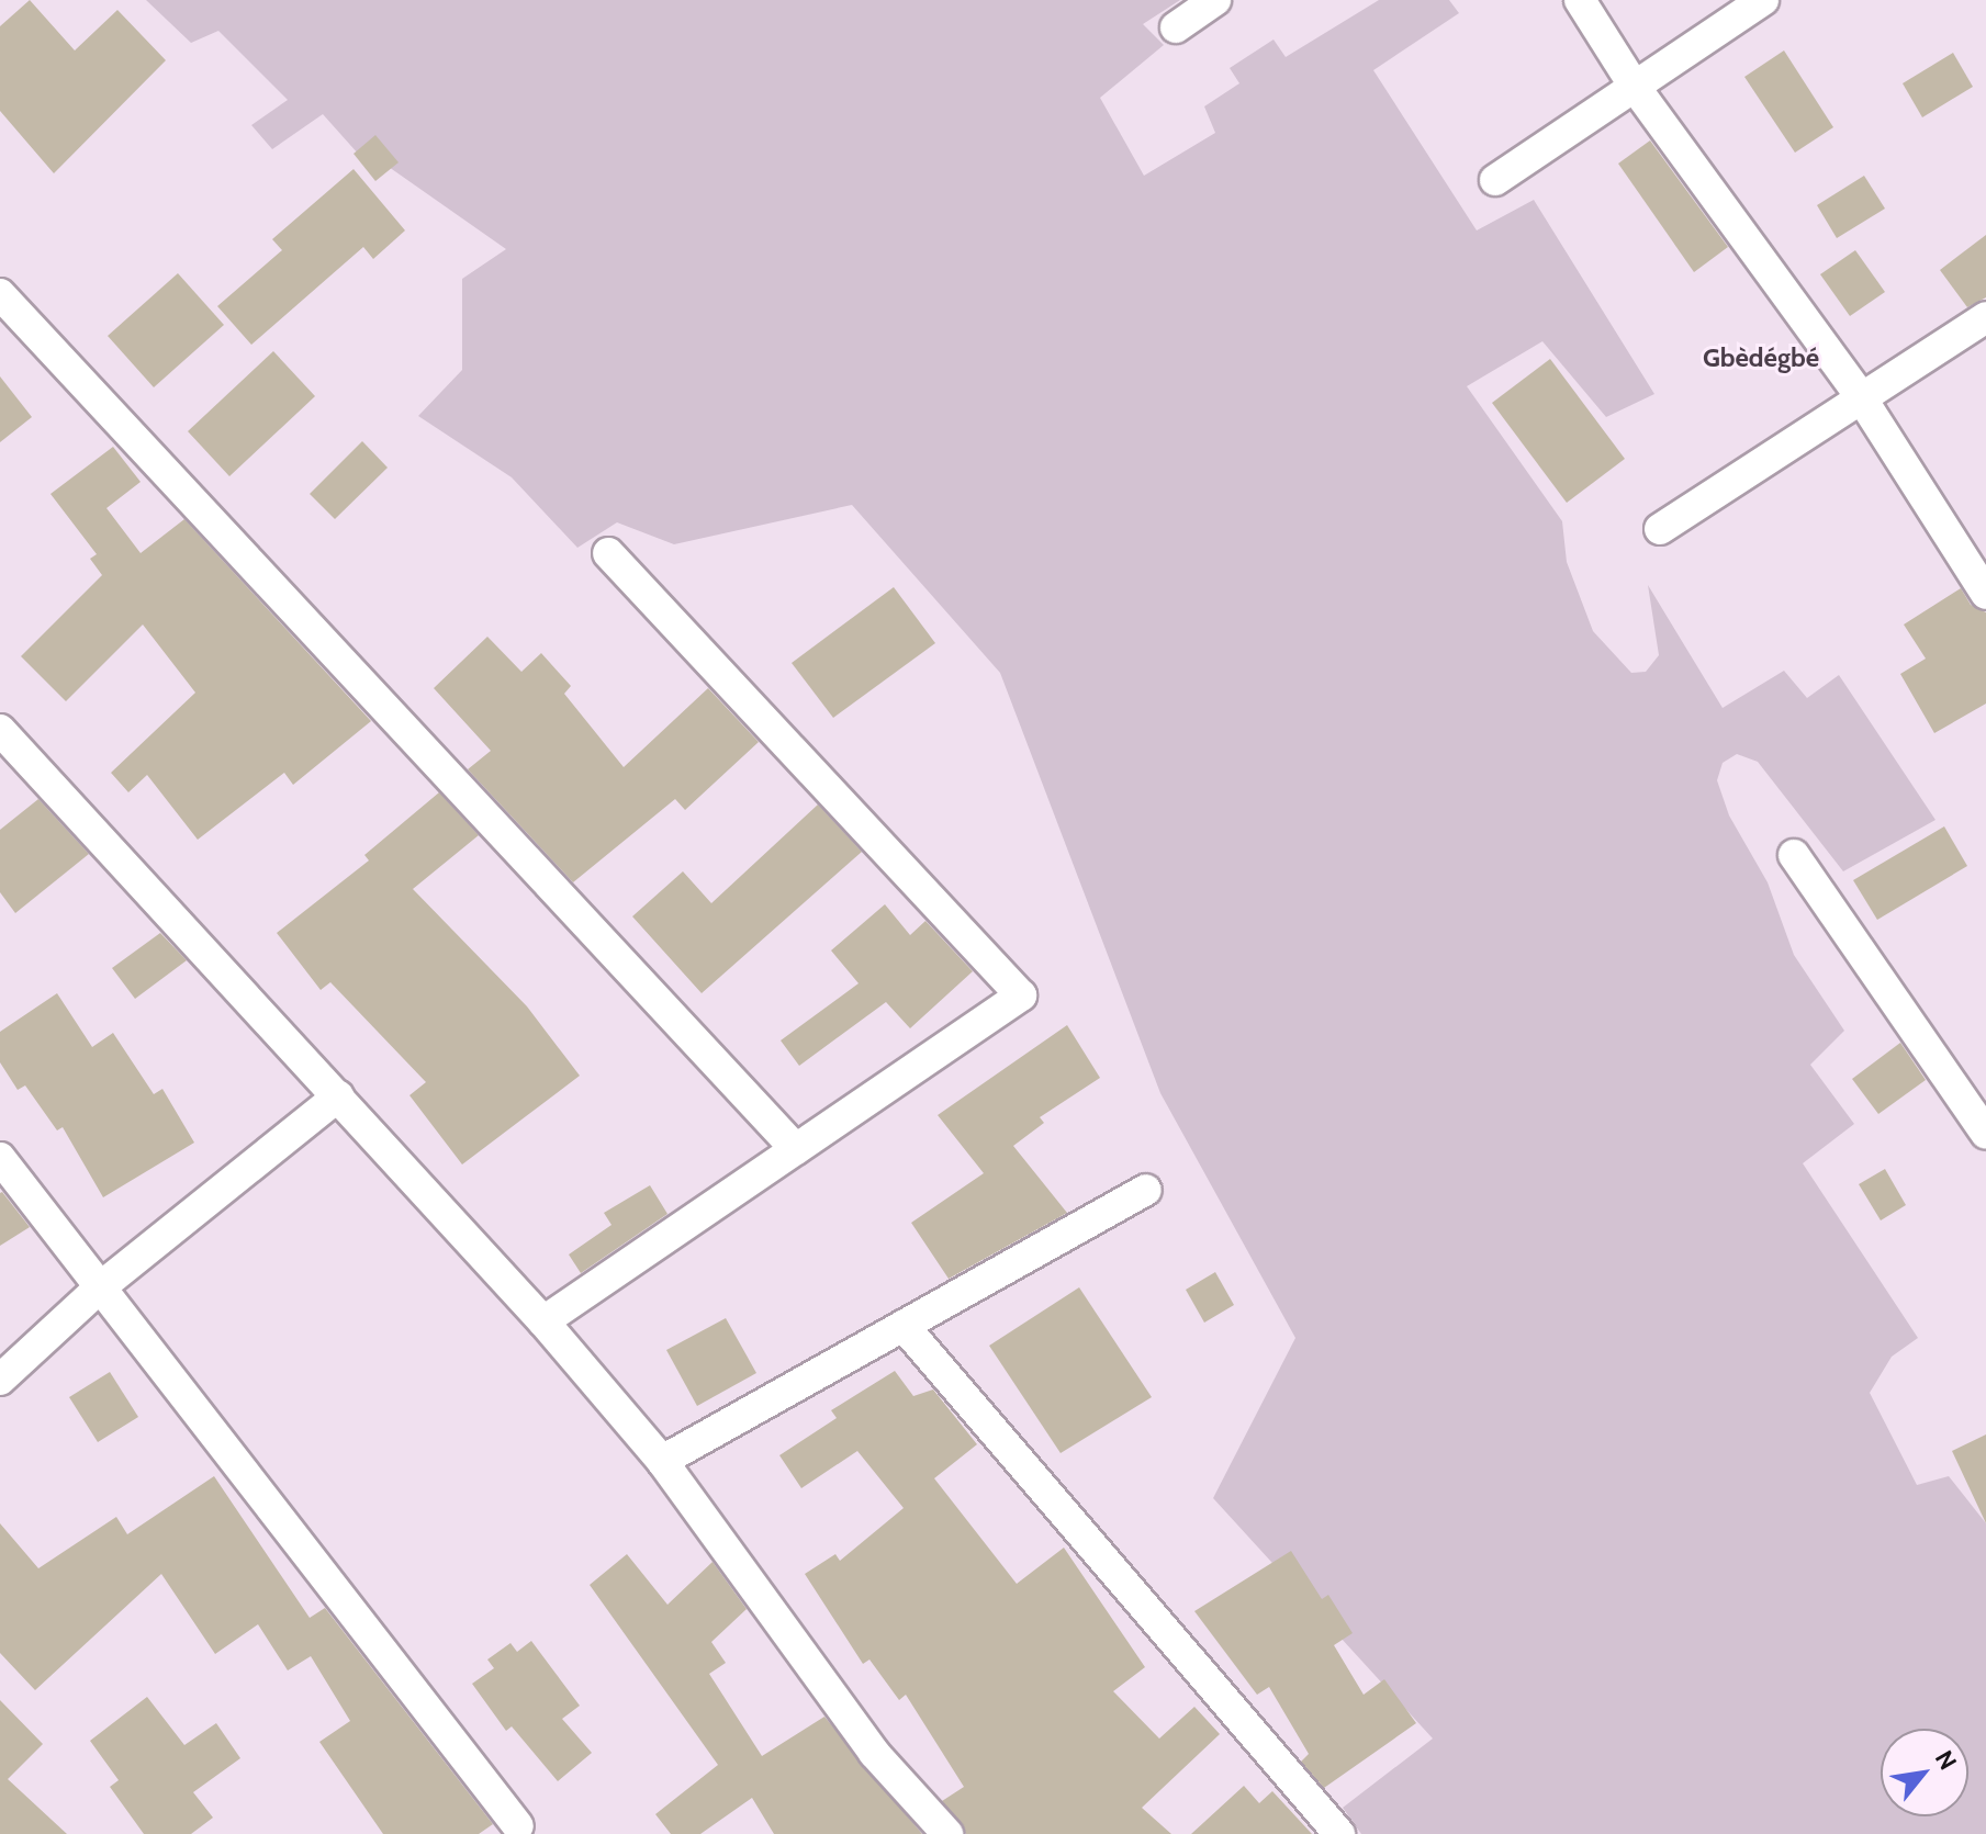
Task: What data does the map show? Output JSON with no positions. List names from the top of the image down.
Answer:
{
  "districts": ["Gbèdégbé"],
  "north": "top right"
}
